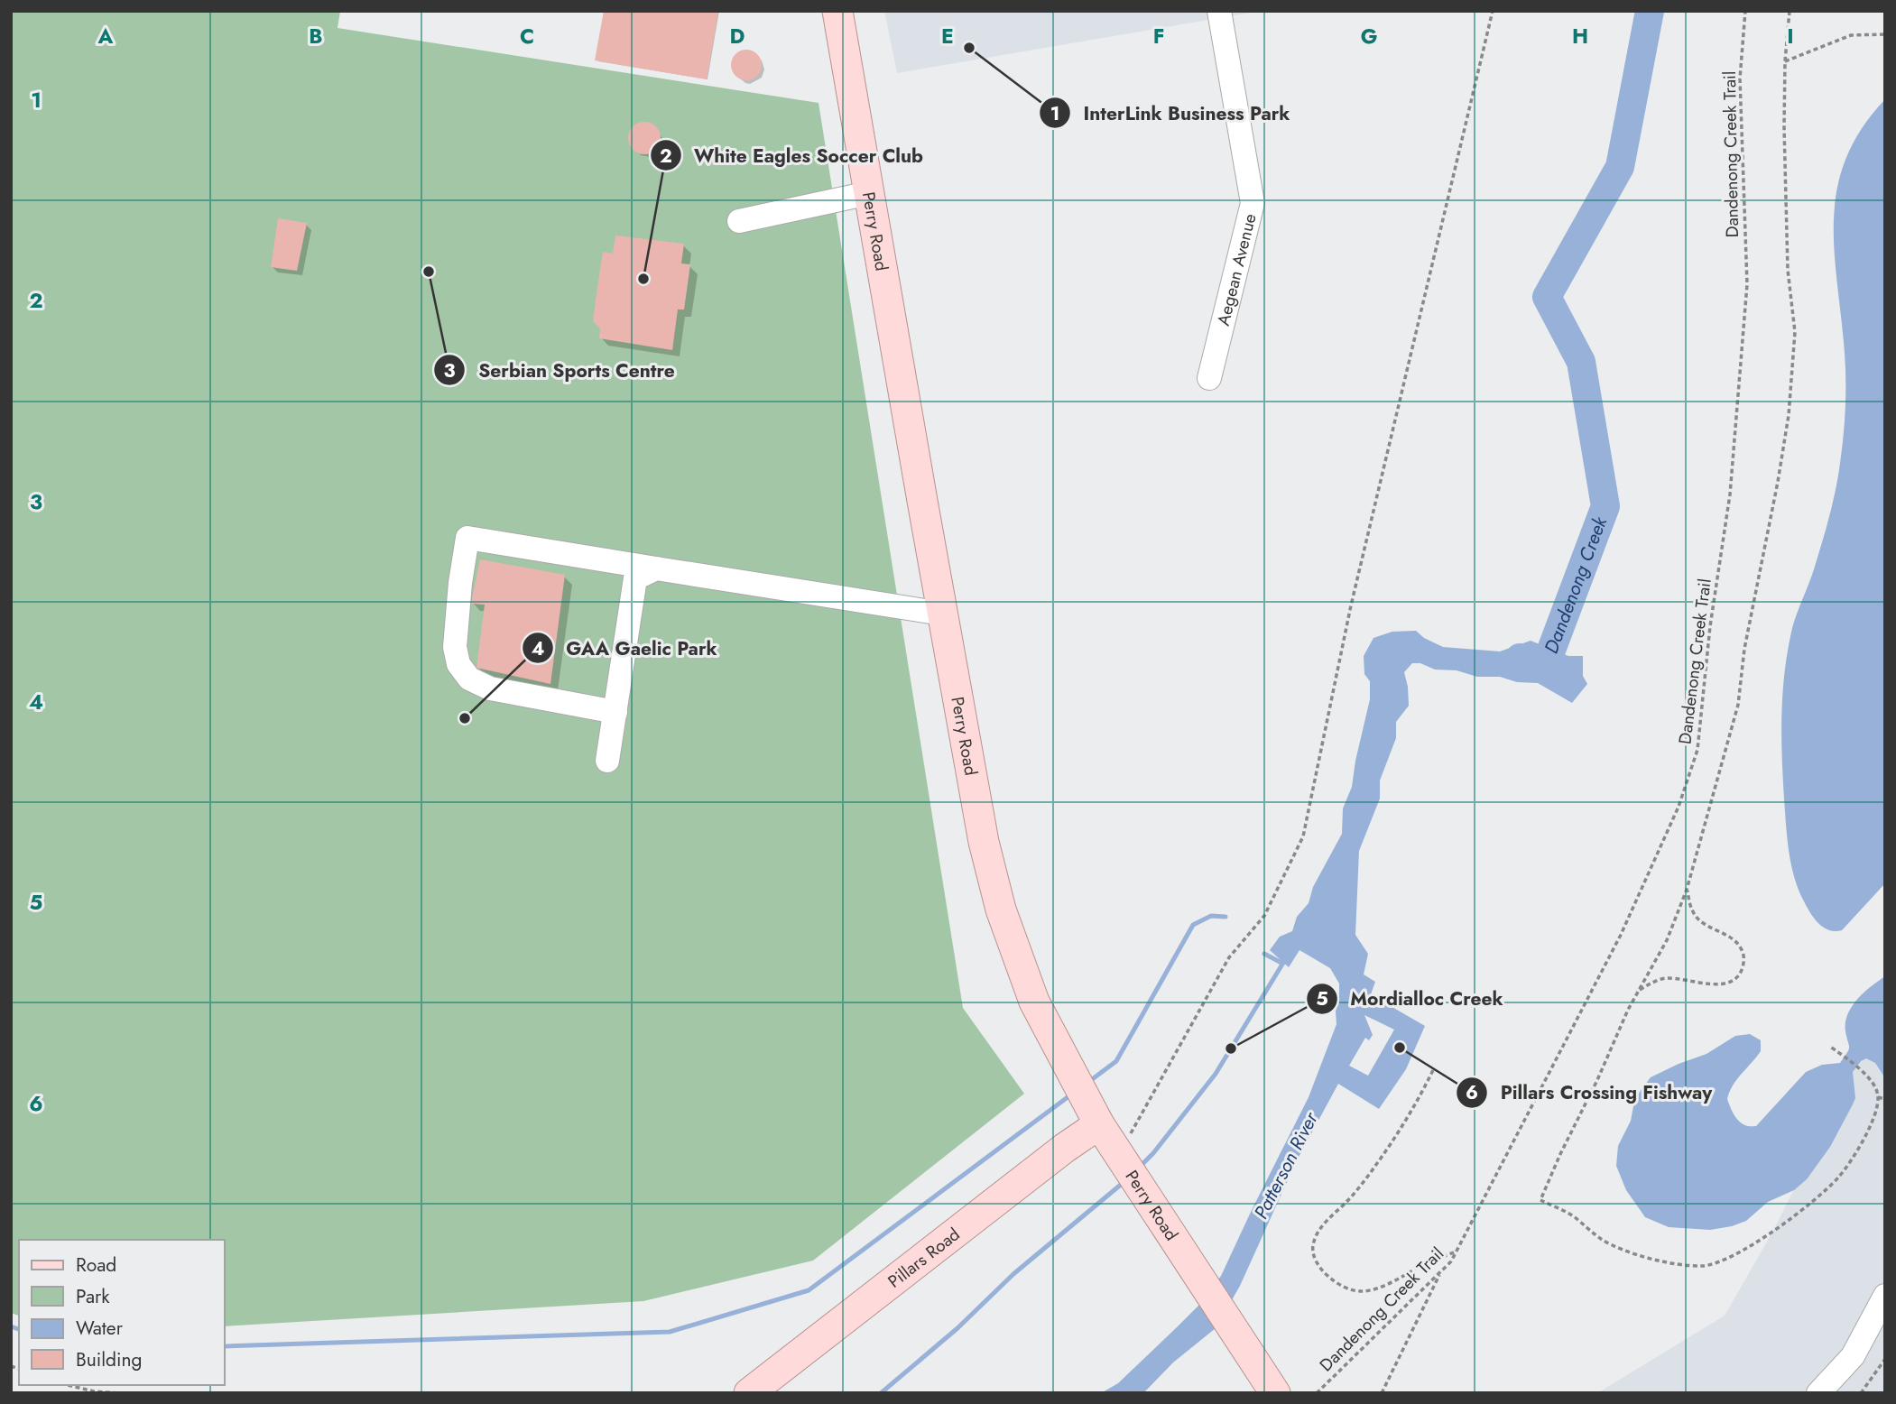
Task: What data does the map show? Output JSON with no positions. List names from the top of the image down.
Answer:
{
  "streets": {
    "main road": ["Perry Road", "Pillars Road"],
    "street": ["Aegean Avenue"],
    "path": ["Dandenong Creek Trail"]
  },
  "crossings": [
    ["Perry Road", "Pillars Road"]
  ],
  "water": ["Dandenong Creek", "Patterson River"],
  "places": [
    "InterLink Business Park",
    "Serbian Sports Centre",
    "White Eagles Soccer Club",
    "GAA Gaelic Park",
    "Pillars Crossing Fishway",
    "Mordialloc Creek"
  ],
  "legend": [
    "Road",
    "Park",
    "Water",
    "Building"
  ],
  "grid": {
    "columns": [
      "A",
      "B",
      "C",
      "D",
      "E",
      "F",
      "G",
      "H",
      "I"
    ],
    "rows": [
      "1",
      "2",
      "3",
      "4",
      "5",
      "6"
    ]
  }
}
